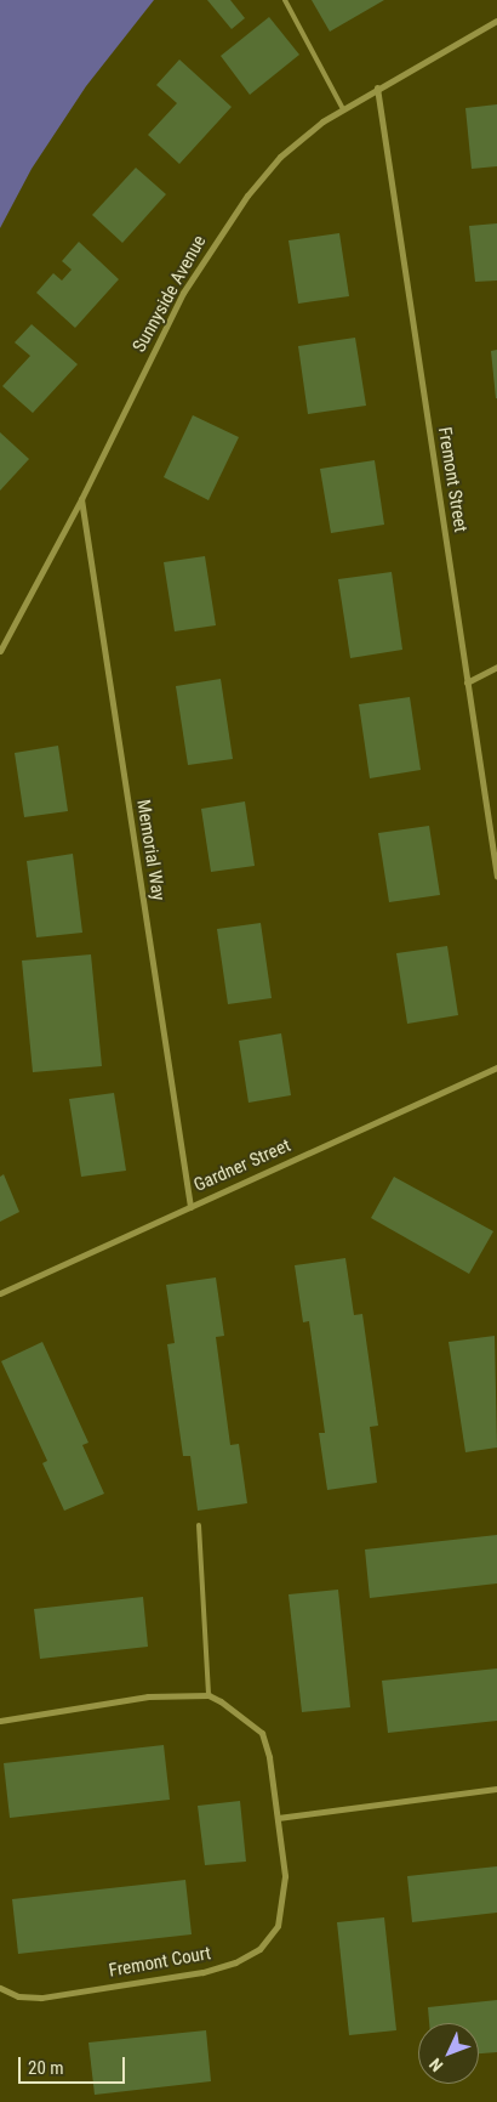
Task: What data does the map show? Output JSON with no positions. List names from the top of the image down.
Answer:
{
  "streets": {
    "street": [
      "Sunnyside Avenue",
      "Fremont Street",
      "Memorial Way",
      "Gardner Street",
      "Fremont Court"
    ]
  },
  "crossings": [
    ["Sunnyside Avenue", "Fremont Street"],
    ["Sunnyside Avenue", "Memorial Way"],
    ["Memorial Way", "Gardner Street"]
  ],
  "scale_bar": "20 m",
  "north": "bottom left"
}
